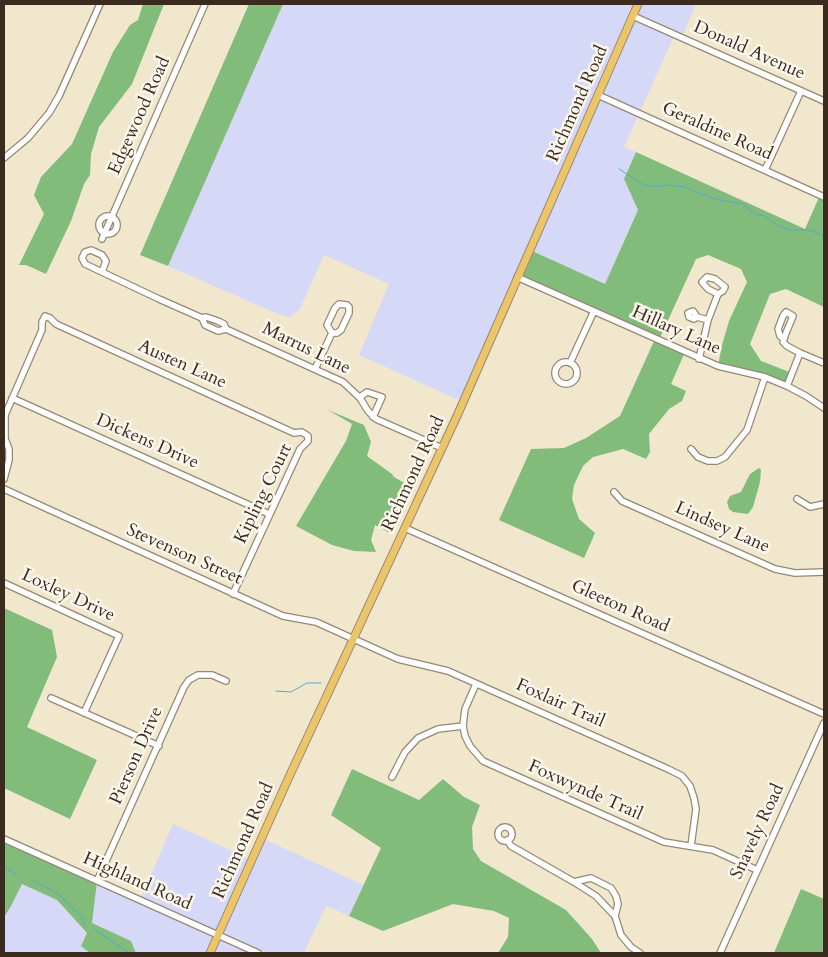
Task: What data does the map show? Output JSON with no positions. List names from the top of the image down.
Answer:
{
  "streets": {
    "main road": ["Richmond Road"],
    "street": [
      "Donald Avenue",
      "Edgewood Road",
      "Geraldine Road",
      "Hillary Lane",
      "Marrus Lane",
      "Austen Lane",
      "Dickens Drive",
      "Kipling Court",
      "Lindsey Lane",
      "Stevenson Street",
      "Loxley Drive",
      "Gleeton Road",
      "Foxlair Trail",
      "Pierson Drive",
      "Foxwynde Trail",
      "Snavely Road",
      "Highland Road"
    ]
  },
  "crossings": [
    ["Donald Avenue", "Richmond Road"],
    ["Richmond Road", "Geraldine Road"],
    ["Richmond Road", "Hillary Lane"],
    ["Richmond Road", "Marrus Lane"],
    ["Richmond Road", "Stevenson Street"],
    ["Richmond Road", "Gleeton Road"],
    ["Richmond Road", "Foxlair Trail"],
    ["Richmond Road", "Highland Road"],
    ["Austen Lane", "Dickens Drive"],
    ["Austen Lane", "Kipling Court"],
    ["Dickens Drive", "Kipling Court"],
    ["Kipling Court", "Stevenson Street"],
    ["Stevenson Street", "Foxlair Trail"],
    ["Foxlair Trail", "Foxwynde Trail"],
    ["Pierson Drive", "Highland Road"],
    ["Foxwynde Trail", "Snavely Road"]
  ]
}
